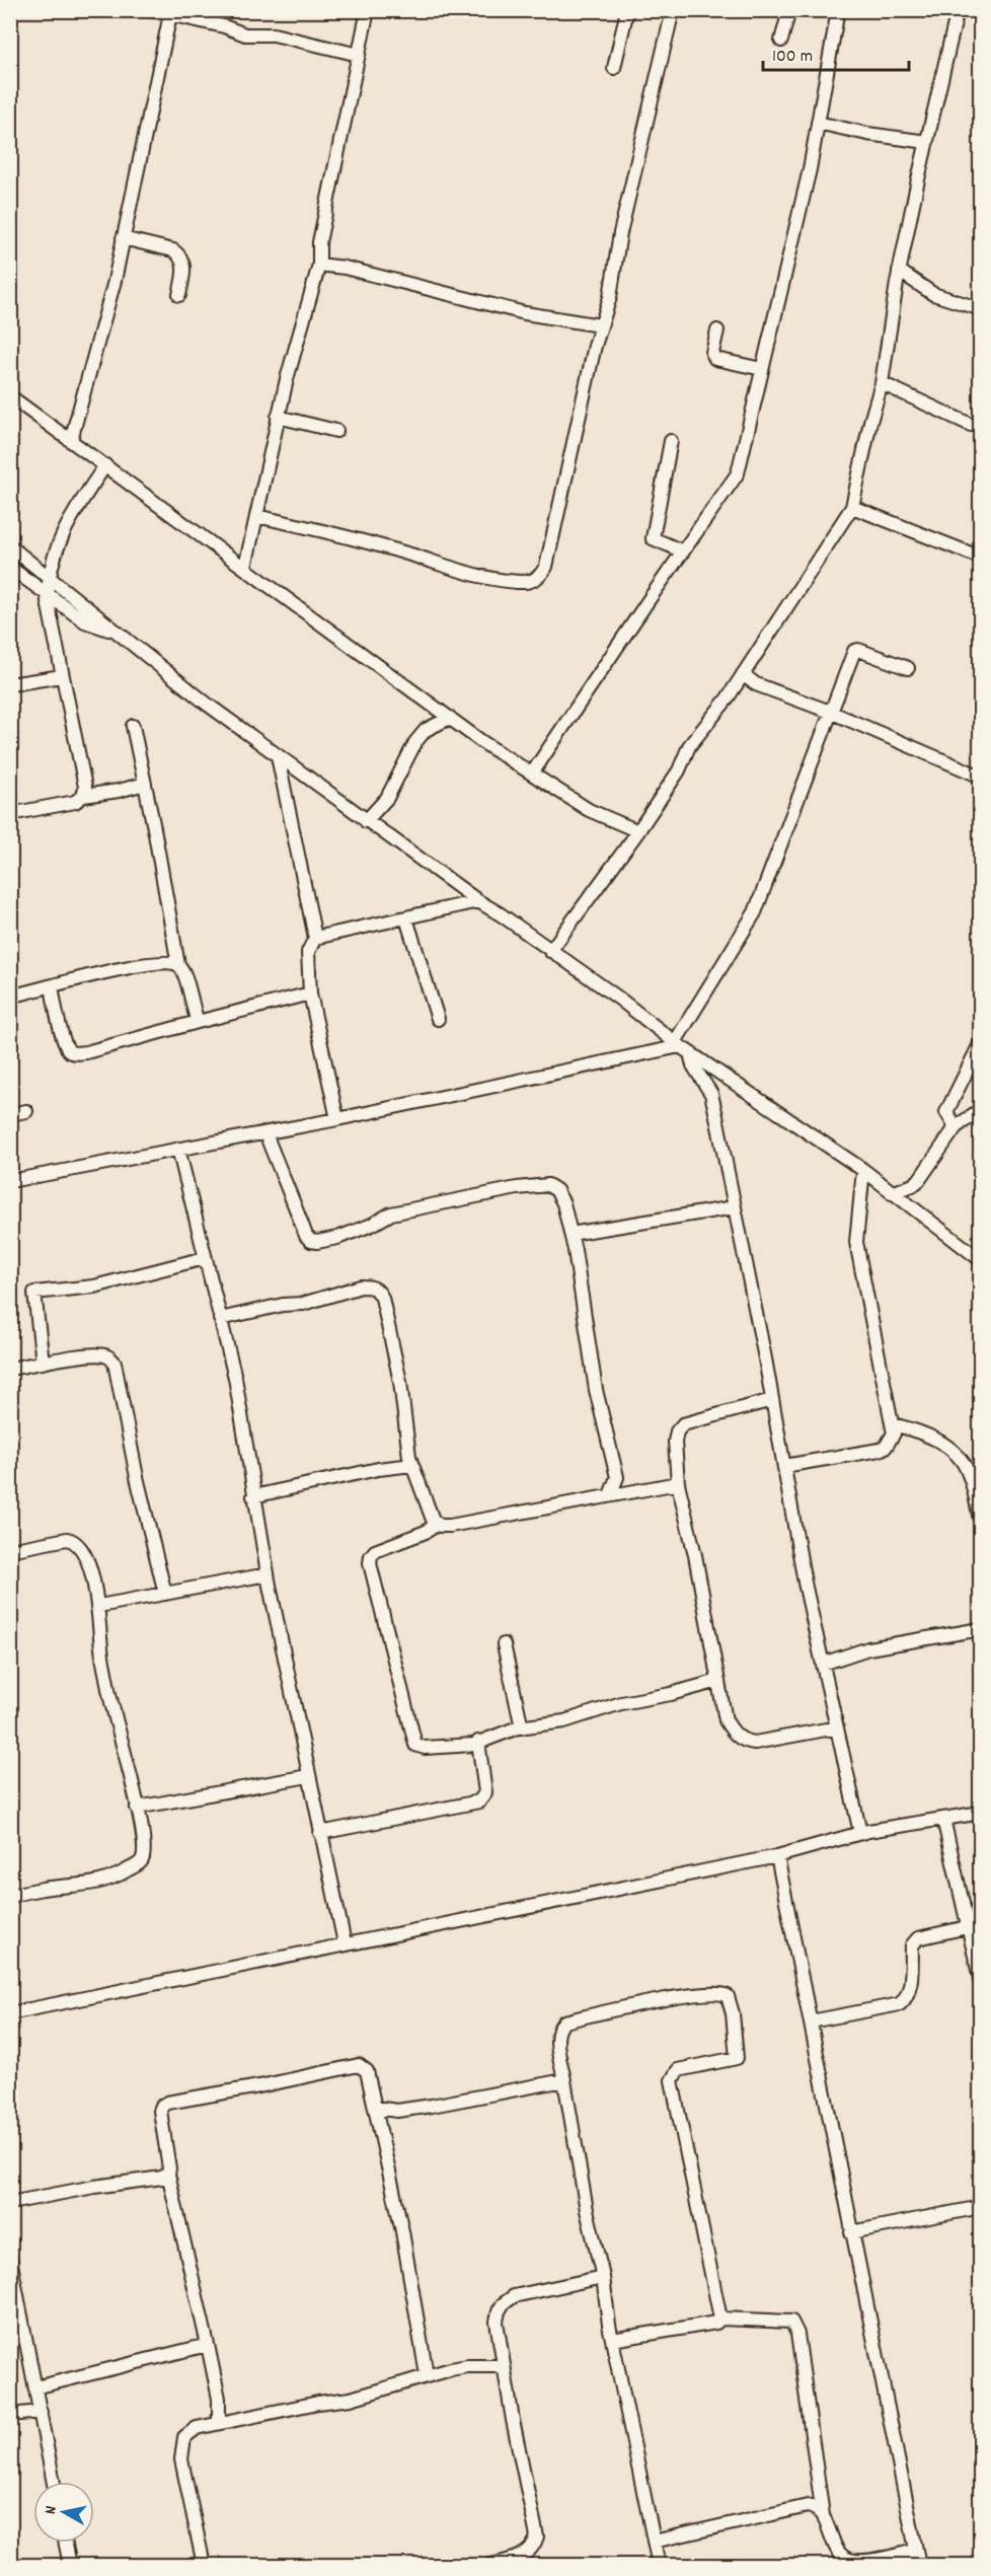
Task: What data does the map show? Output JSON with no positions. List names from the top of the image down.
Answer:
{
  "scale_bar": "100 m",
  "north": "left"
}
